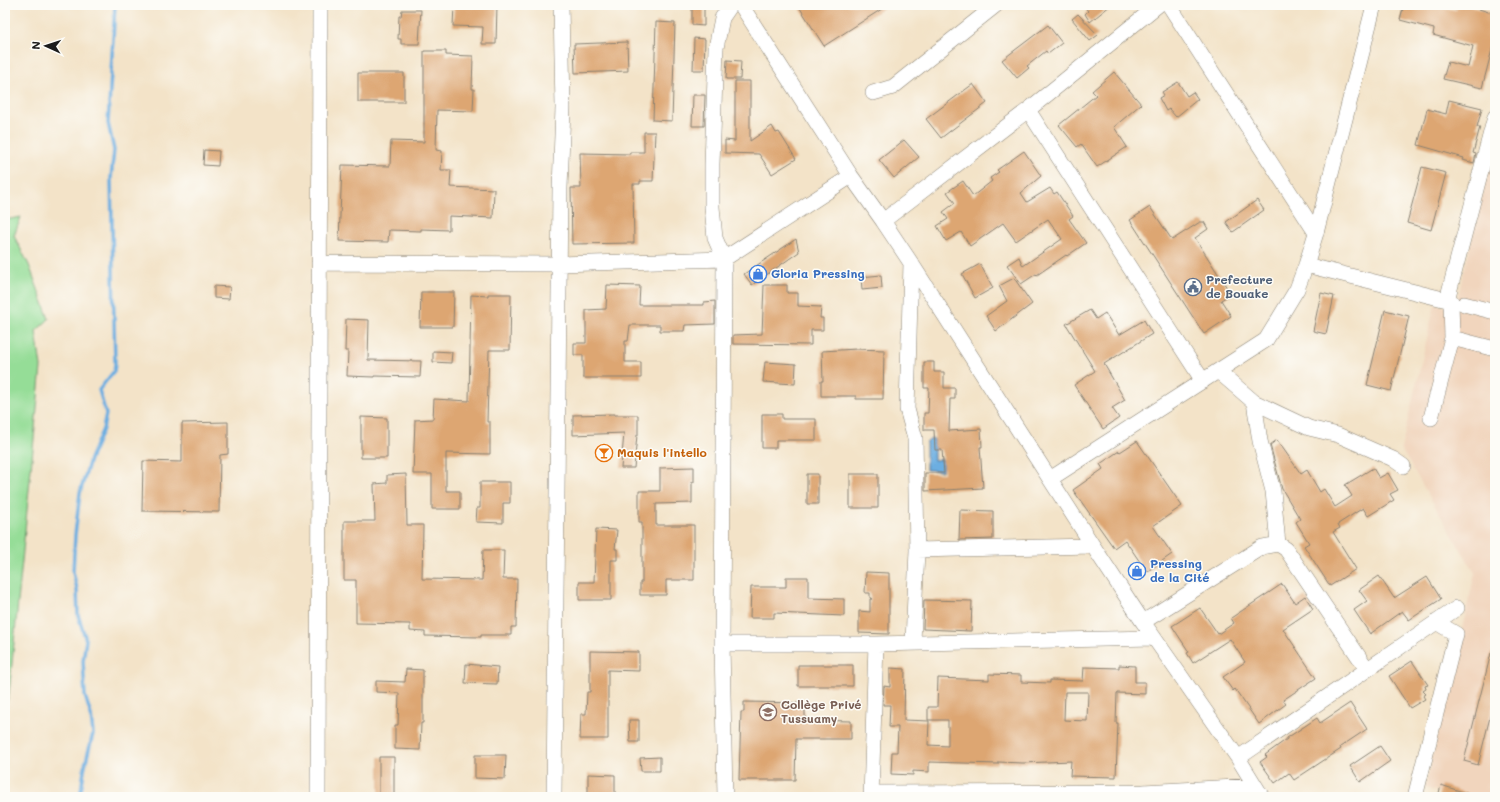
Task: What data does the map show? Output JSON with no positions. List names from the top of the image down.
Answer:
{
  "places": {
    "shop": ["Gloria Pressing", "Pressing de la Cité"],
    "public building": ["Prefecture de Bouake"],
    "bar": ["Maquis l'intello"],
    "school or university": ["Collège Privé Tussuamy"]
  },
  "north": "left"
}
